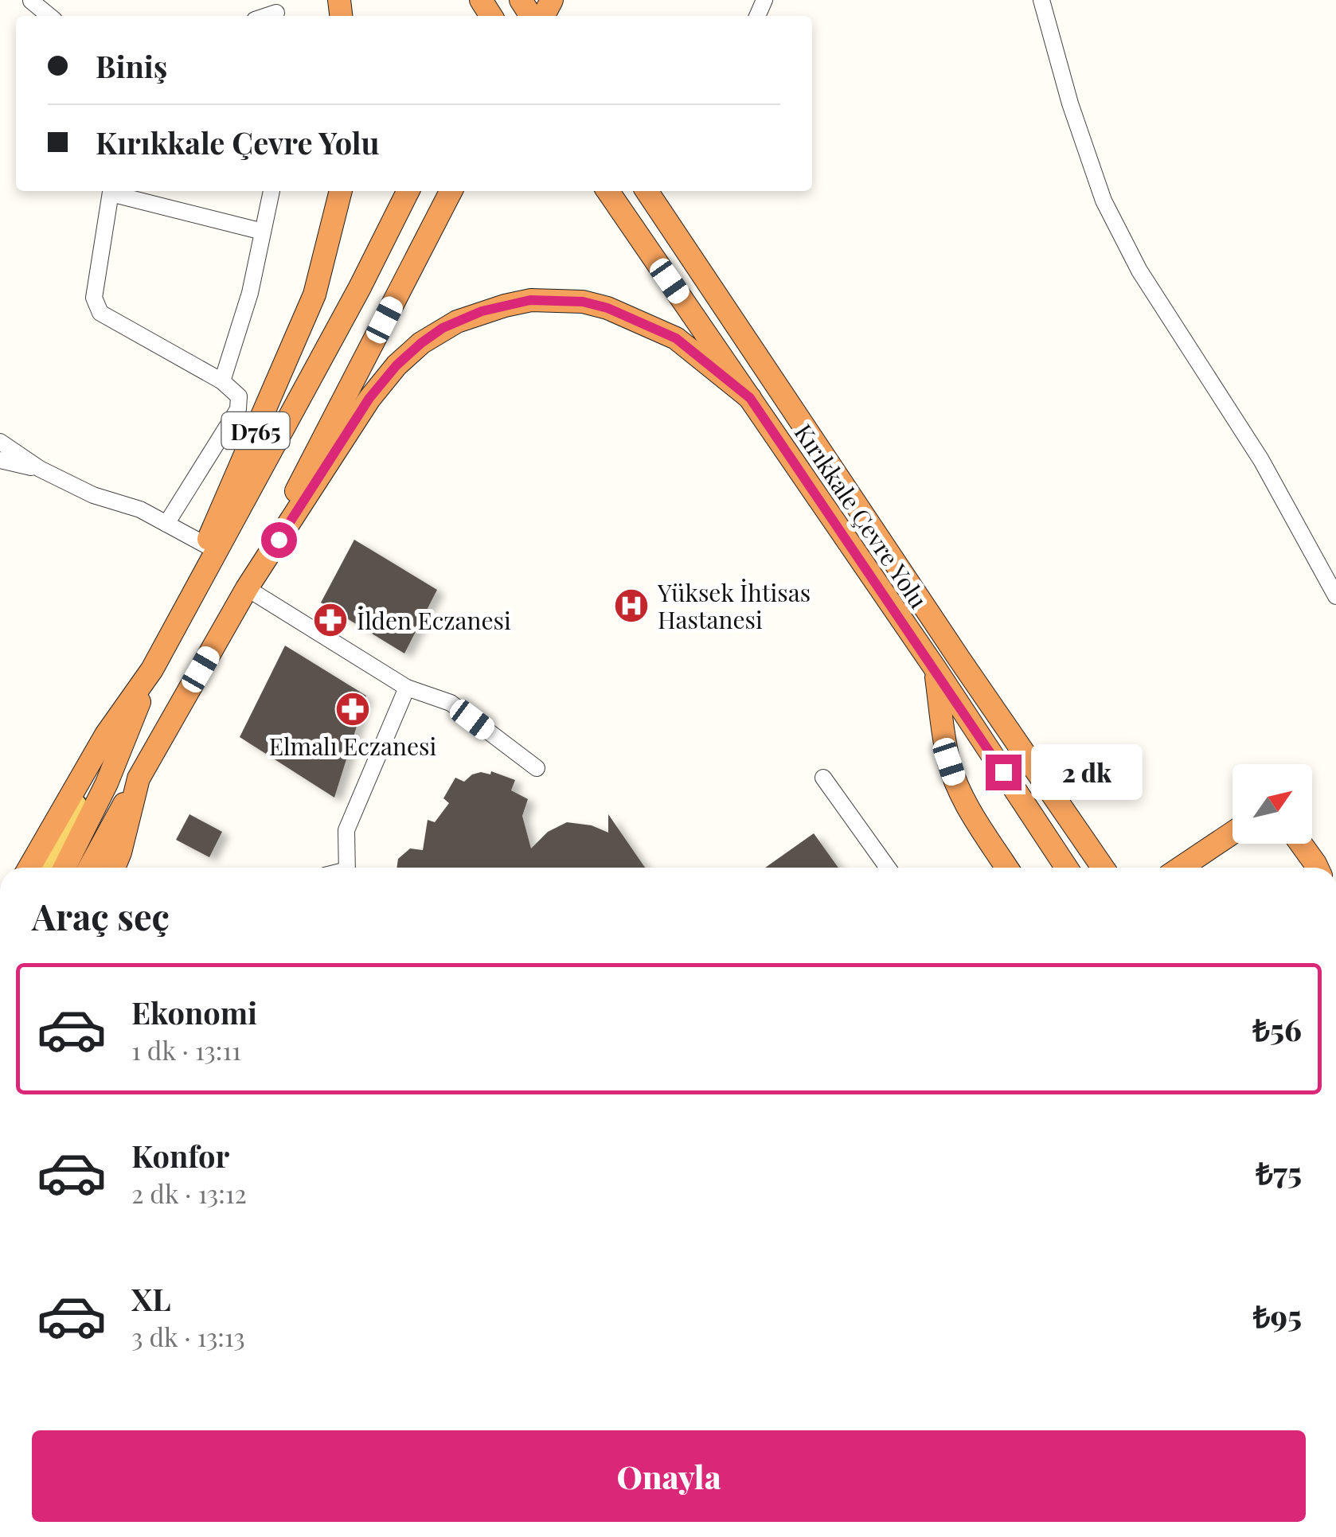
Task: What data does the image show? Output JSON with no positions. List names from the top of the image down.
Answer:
{
  "streets": {
    "highway": ["D765", "Kırıkkale Çevre Yolu"]
  },
  "places": {
    "hospital": ["Yüksek İhtisas Hastanesi"],
    "pharmacy": ["İlden Eczanesi", "Elmalı Eczanesi"]
  },
  "north": "top right",
  "page": {
    "banner": ["Biniş", "Kırıkkale Çevre Yolu"],
    "bubble": "2 dk",
    "heading": "Araç seç",
    "list": [
      {
        "name": "Ekonomi",
        "note": "1 dk · 13:11",
        "value": "₺56"
      },
      {
        "name": "Konfor",
        "note": "2 dk · 13:12",
        "value": "₺75"
      },
      {
        "name": "XL",
        "note": "3 dk · 13:13",
        "value": "₺95"
      }
    ],
    "buttons": "Onayla"
  }
}
